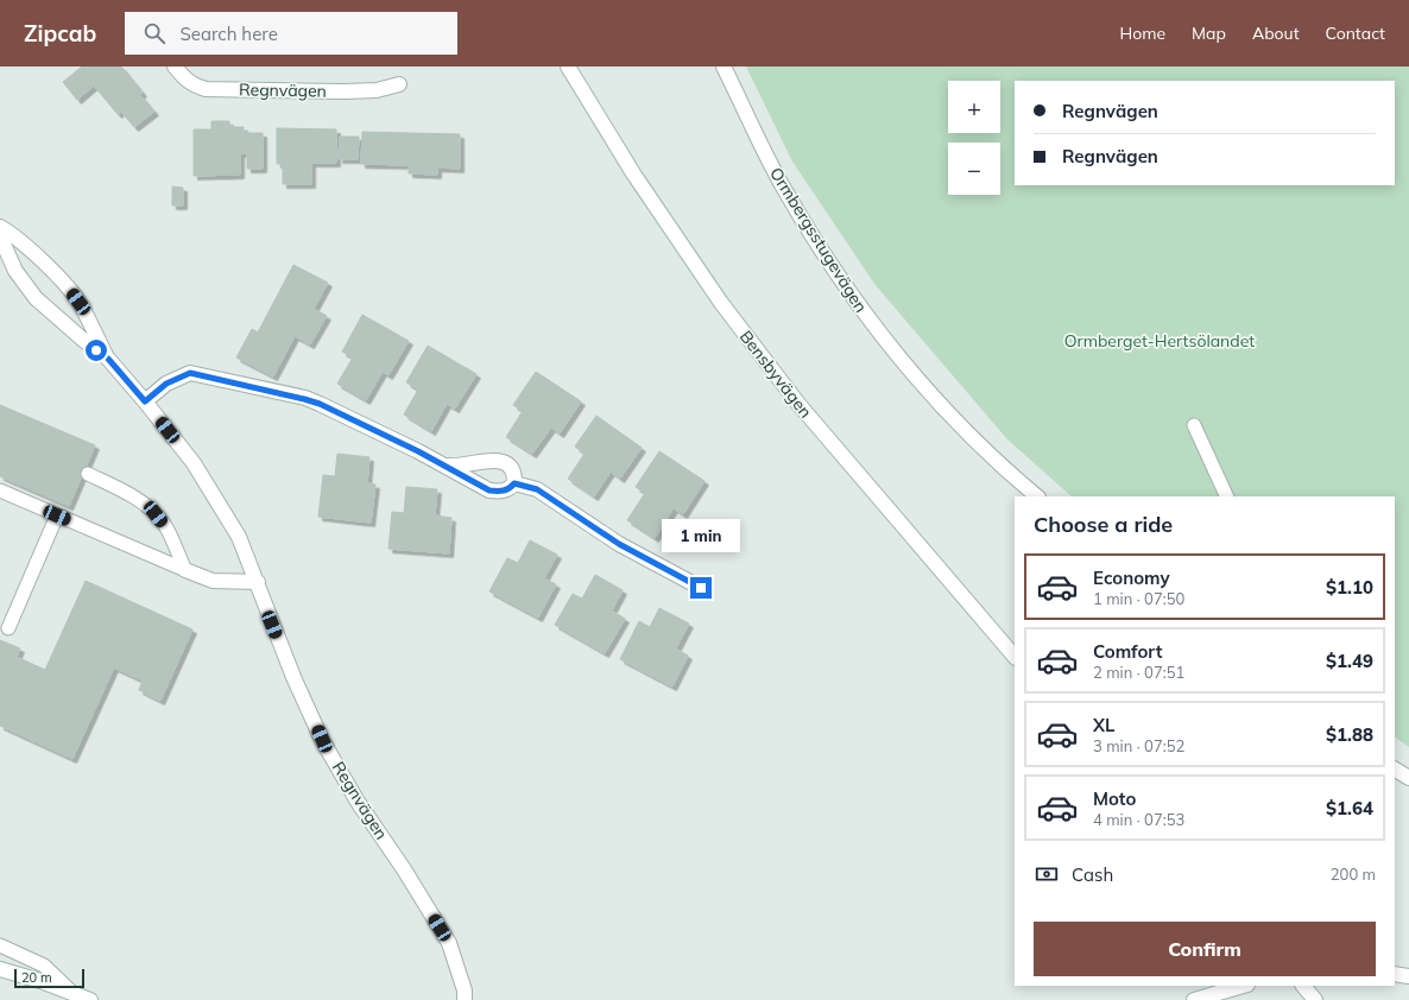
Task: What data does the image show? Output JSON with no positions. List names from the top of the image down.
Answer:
{
  "streets": {
    "street": ["Regnvägen", "Ormbergsstugevägen", "Bensbyvägen"]
  },
  "parks": ["Ormberget-Hertsölandet"],
  "scale_bar": "20 m",
  "page": {
    "header": "Zipcab",
    "search": "Search here",
    "nav": [
      "Home",
      "Map",
      "About",
      "Contact"
    ],
    "map_buttons": ["+", "−"],
    "banner": ["Regnvägen", "Regnvägen"],
    "heading": "Choose a ride",
    "bubble": "1 min",
    "list": [
      {
        "name": "Economy",
        "note": "1 min · 07:50",
        "value": "$1.10"
      },
      {
        "name": "Comfort",
        "note": "2 min · 07:51",
        "value": "$1.49"
      },
      {
        "name": "XL",
        "note": "3 min · 07:52",
        "value": "$1.88"
      },
      {
        "name": "Moto",
        "note": "4 min · 07:53",
        "value": "$1.64"
      }
    ],
    "pay": ["Cash", "200 m"],
    "buttons": "Confirm",
    "scale": "20 m"
  }
}
